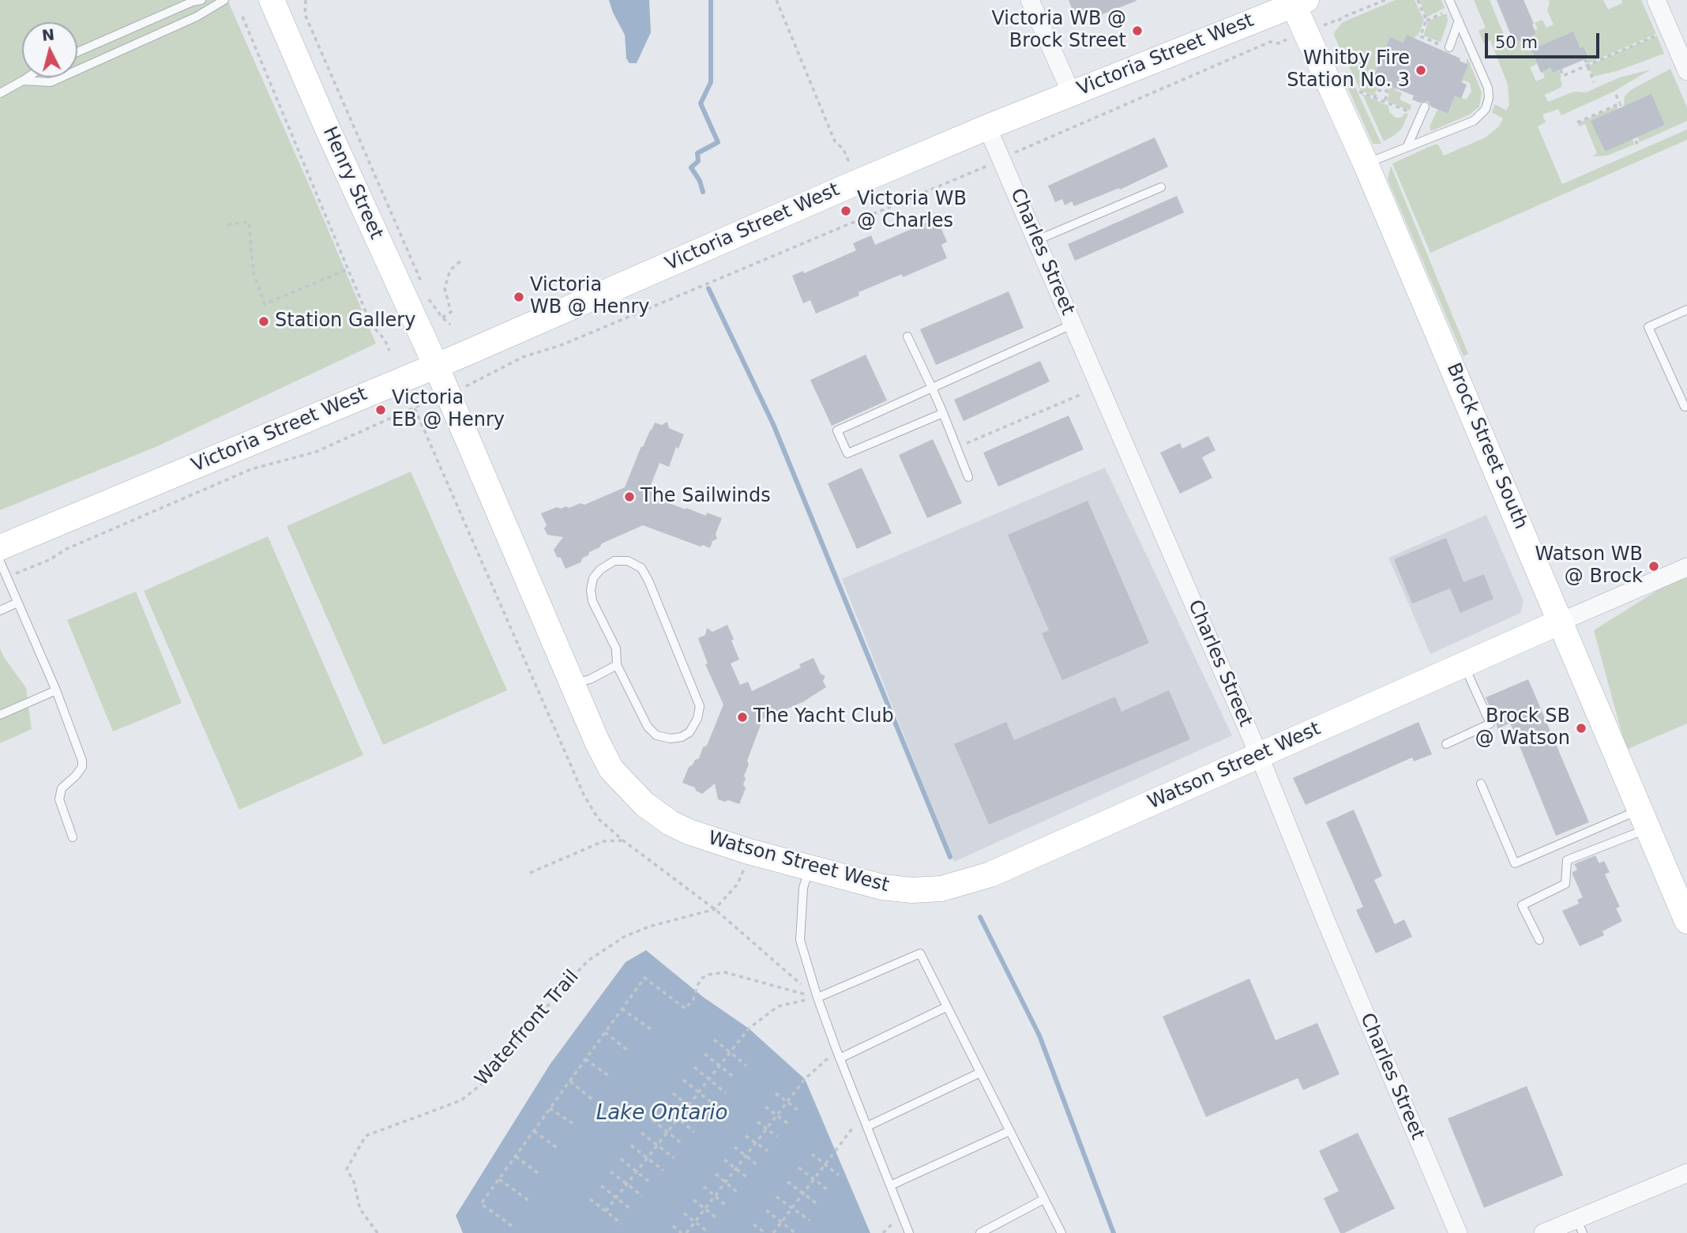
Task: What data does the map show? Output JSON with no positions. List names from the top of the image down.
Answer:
{
  "streets": {
    "main road": [
      "Victoria Street West",
      "Henry Street",
      "Brock Street South",
      "Watson Street West"
    ],
    "street": ["Charles Street"],
    "path": ["Waterfront Trail"]
  },
  "crossings": [
    ["Victoria Street West", "Henry Street"],
    ["Victoria Street West", "Charles Street"],
    ["Victoria Street West", "Brock Street South"],
    ["Victoria Street West", "Watson Street West"],
    ["Henry Street", "Watson Street West"],
    ["Charles Street", "Watson Street West"],
    ["Brock Street South", "Watson Street West"]
  ],
  "water": ["Lake Ontario"],
  "places": [
    "Victoria WB @ Brock Street",
    "Whitby Fire Station No. 3",
    "Victoria WB @ Charles",
    "Victoria WB @ Henry",
    "Station Gallery",
    "Victoria EB @ Henry",
    "The Sailwinds",
    "Watson WB @ Brock",
    "The Yacht Club",
    "Brock SB @ Watson"
  ],
  "scale_bar": "50 m",
  "north": "top"
}
